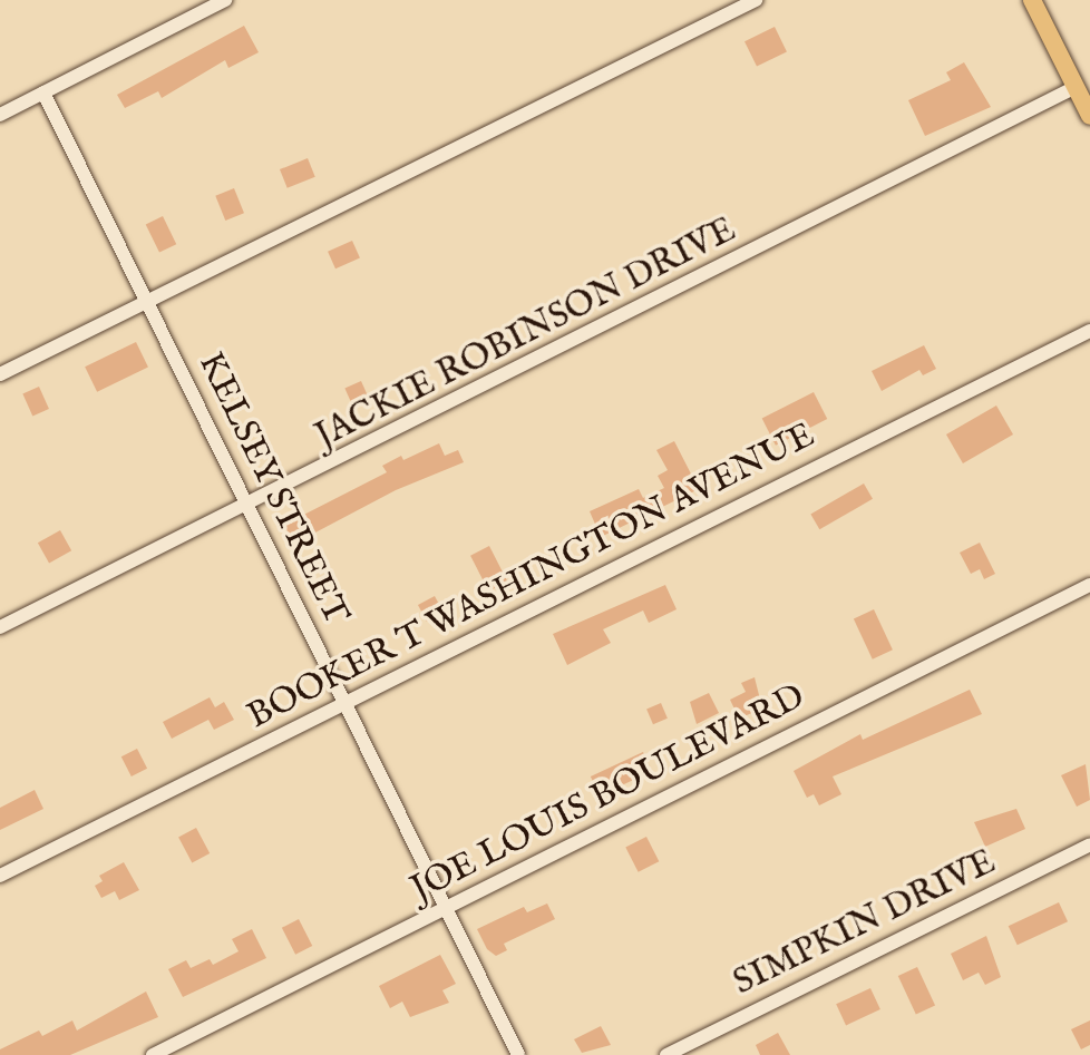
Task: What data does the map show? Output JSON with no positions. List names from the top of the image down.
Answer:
{
  "streets": {
    "street": [
      "JACKIE ROBINSON DRIVE",
      "KELSEY STREET",
      "BOOKER T WASHINGTON AVENUE",
      "JOE LOUIS BOULEVARD",
      "SIMPKIN DRIVE"
    ]
  },
  "crossings": [
    ["JACKIE ROBINSON DRIVE", "KELSEY STREET"],
    ["KELSEY STREET", "BOOKER T WASHINGTON AVENUE"],
    ["KELSEY STREET", "JOE LOUIS BOULEVARD"]
  ]
}
